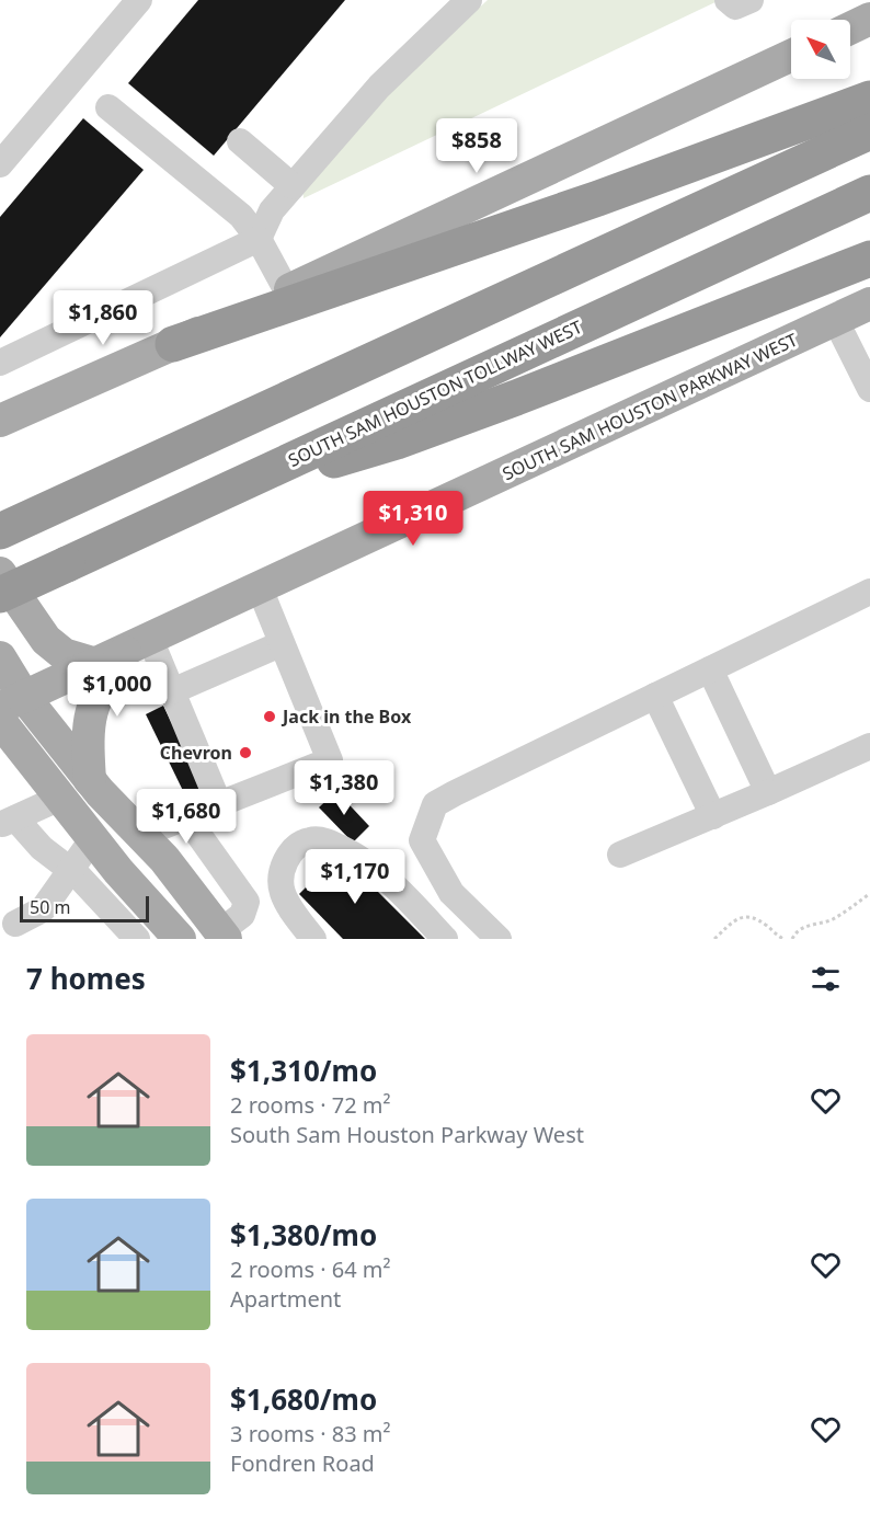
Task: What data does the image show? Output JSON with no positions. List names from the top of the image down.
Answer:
{
  "streets": {
    "highway": ["SOUTH SAM HOUSTON TOLLWAY WEST"],
    "main road": ["SOUTH SAM HOUSTON PARKWAY WEST"]
  },
  "places": ["Jack in the Box", "Chevron"],
  "scale_bar": "50 m",
  "north": "top left",
  "page": {
    "price": [
      "$858",
      "$1,860",
      "$1,310",
      "$1,000",
      "$1,380",
      "$1,680",
      "$1,170"
    ],
    "scale": "50 m",
    "heading": "7 homes",
    "list": [
      {
        "name": "$1,310/mo",
        "note": "2 rooms · 72 m² · South Sam Houston Parkway West"
      },
      {
        "name": "$1,380/mo",
        "note": "2 rooms · 64 m² · Apartment"
      },
      {
        "name": "$1,680/mo",
        "note": "3 rooms · 83 m² · Fondren Road"
      }
    ]
  }
}
